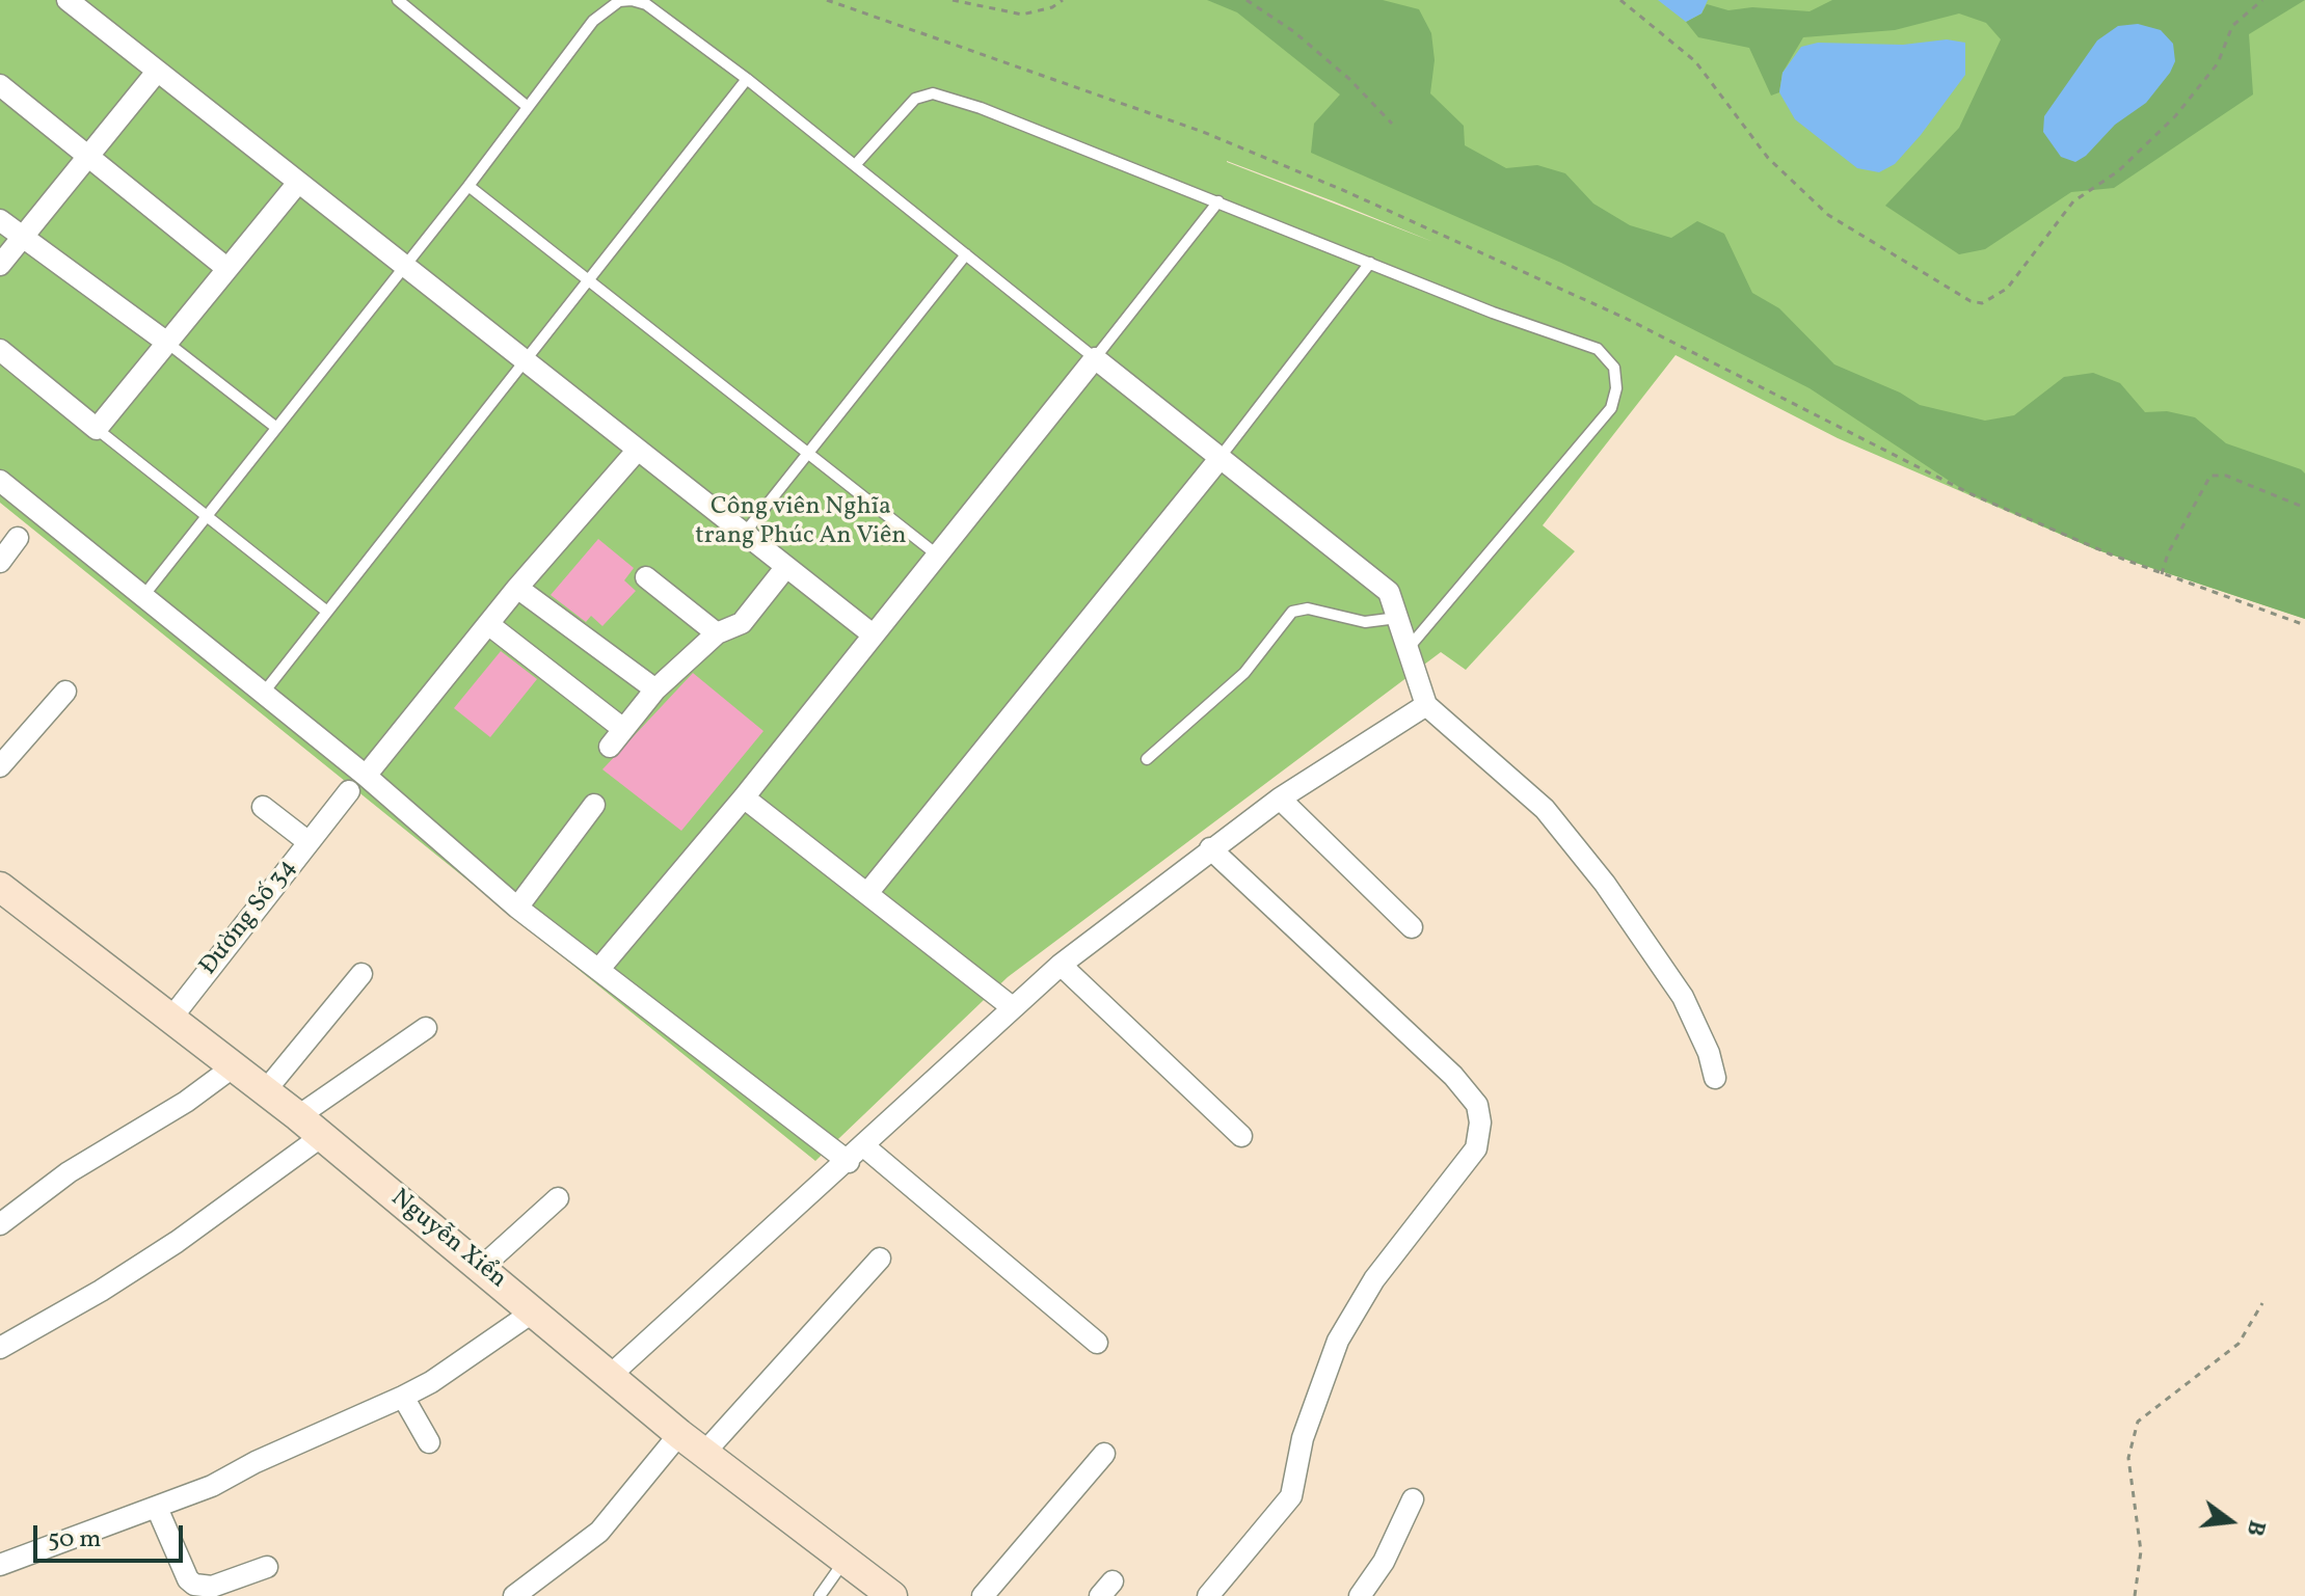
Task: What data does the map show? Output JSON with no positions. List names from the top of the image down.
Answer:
{
  "streets": {
    "main road": ["Nguyễn Xiển"],
    "street": ["Đường Số 34"]
  },
  "crossings": [
    ["Đường Số 34", "Nguyễn Xiển"]
  ],
  "parks": ["Công viên Nghĩa trang Phúc An Viên"],
  "scale_bar": "50 m",
  "north": "right"
}
